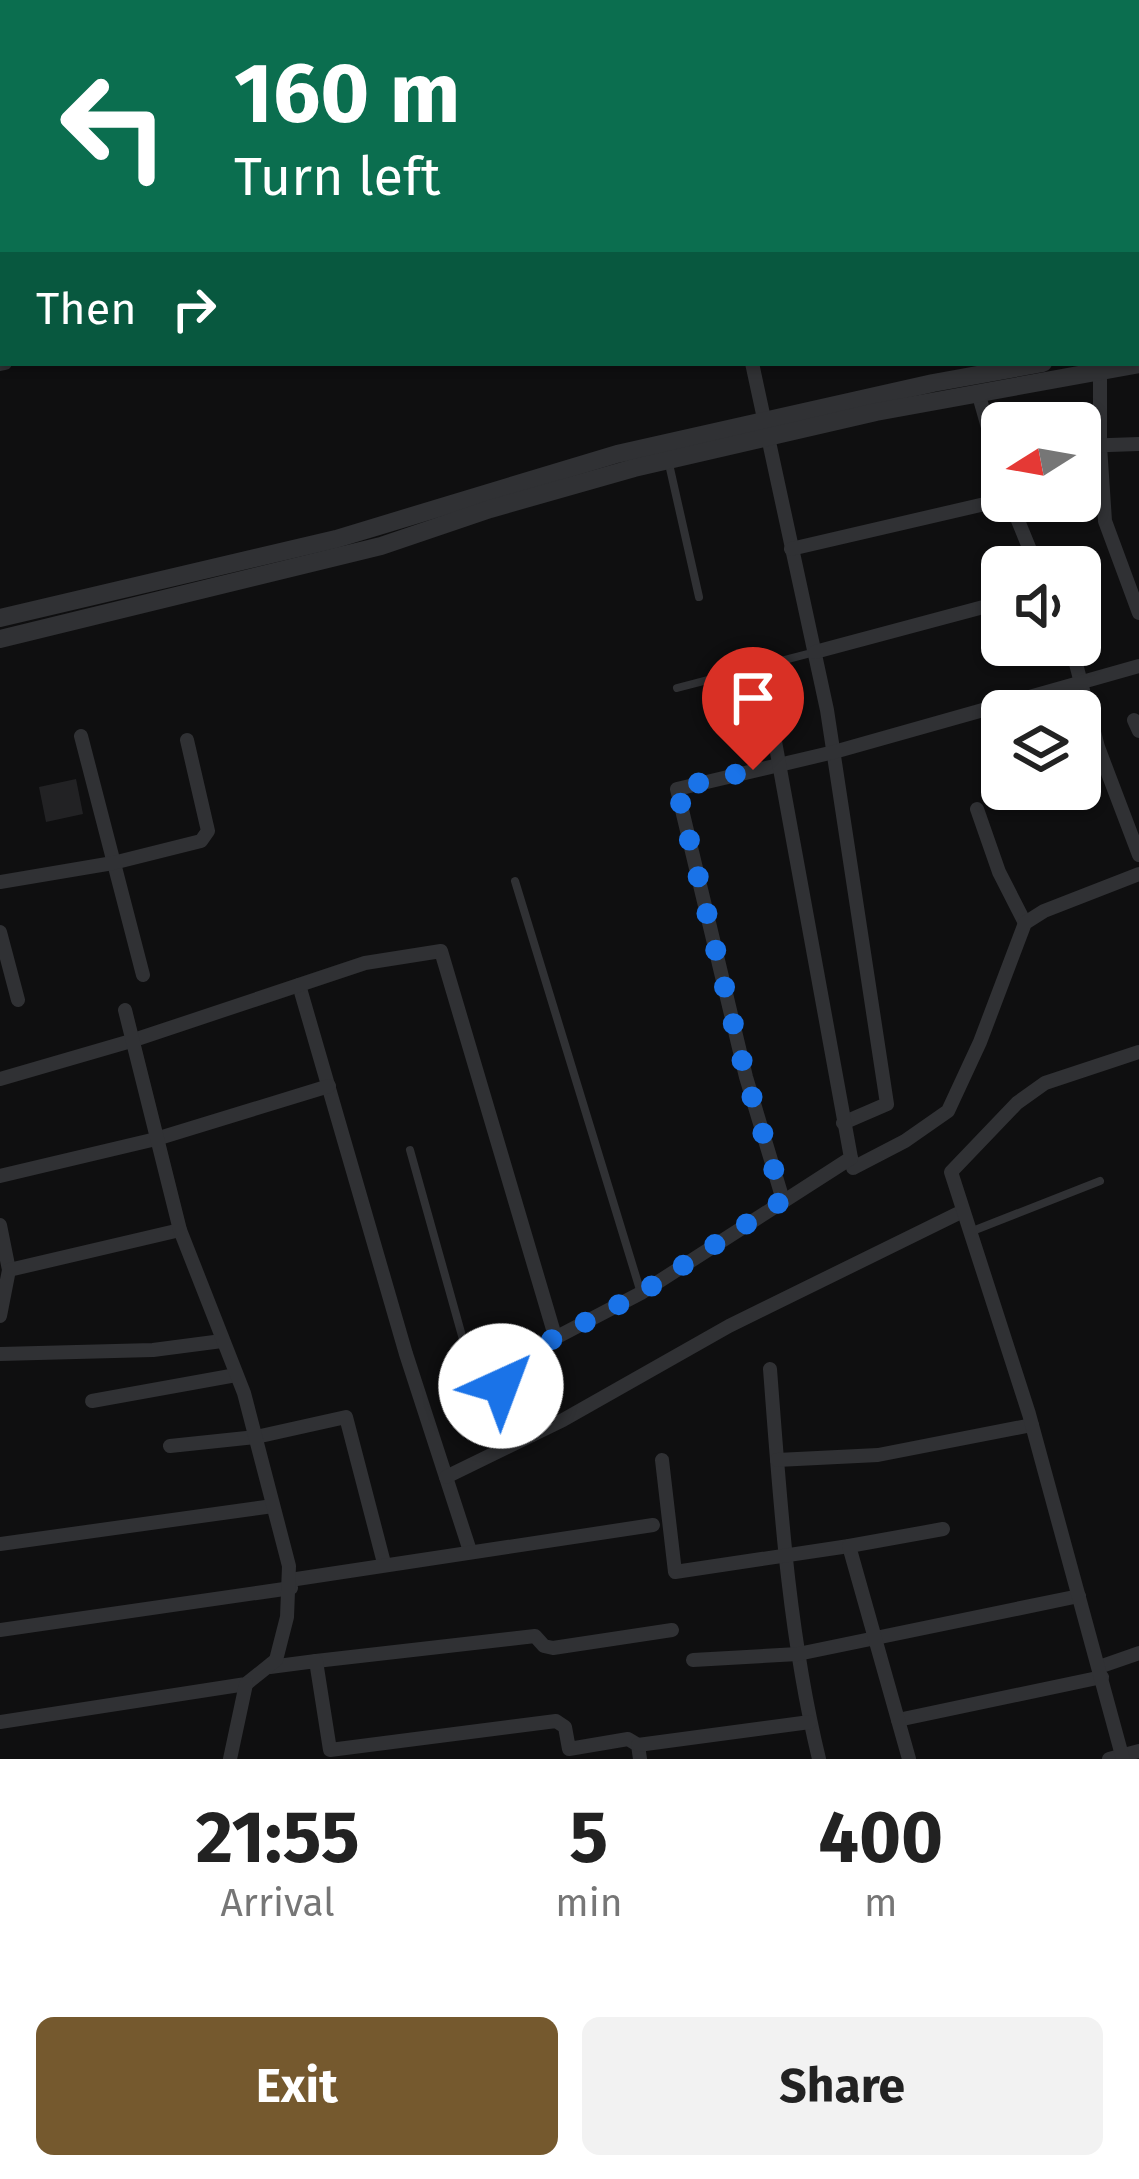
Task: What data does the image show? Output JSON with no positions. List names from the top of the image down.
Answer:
{
  "north": "left",
  "page": {
    "turn": ["160 m", "Turn left"],
    "then": "Then",
    "eta": [
      "21:55",
      "Arrival",
      "5",
      "min",
      "400",
      "m"
    ],
    "buttons": ["Exit", "Share"]
  }
}
